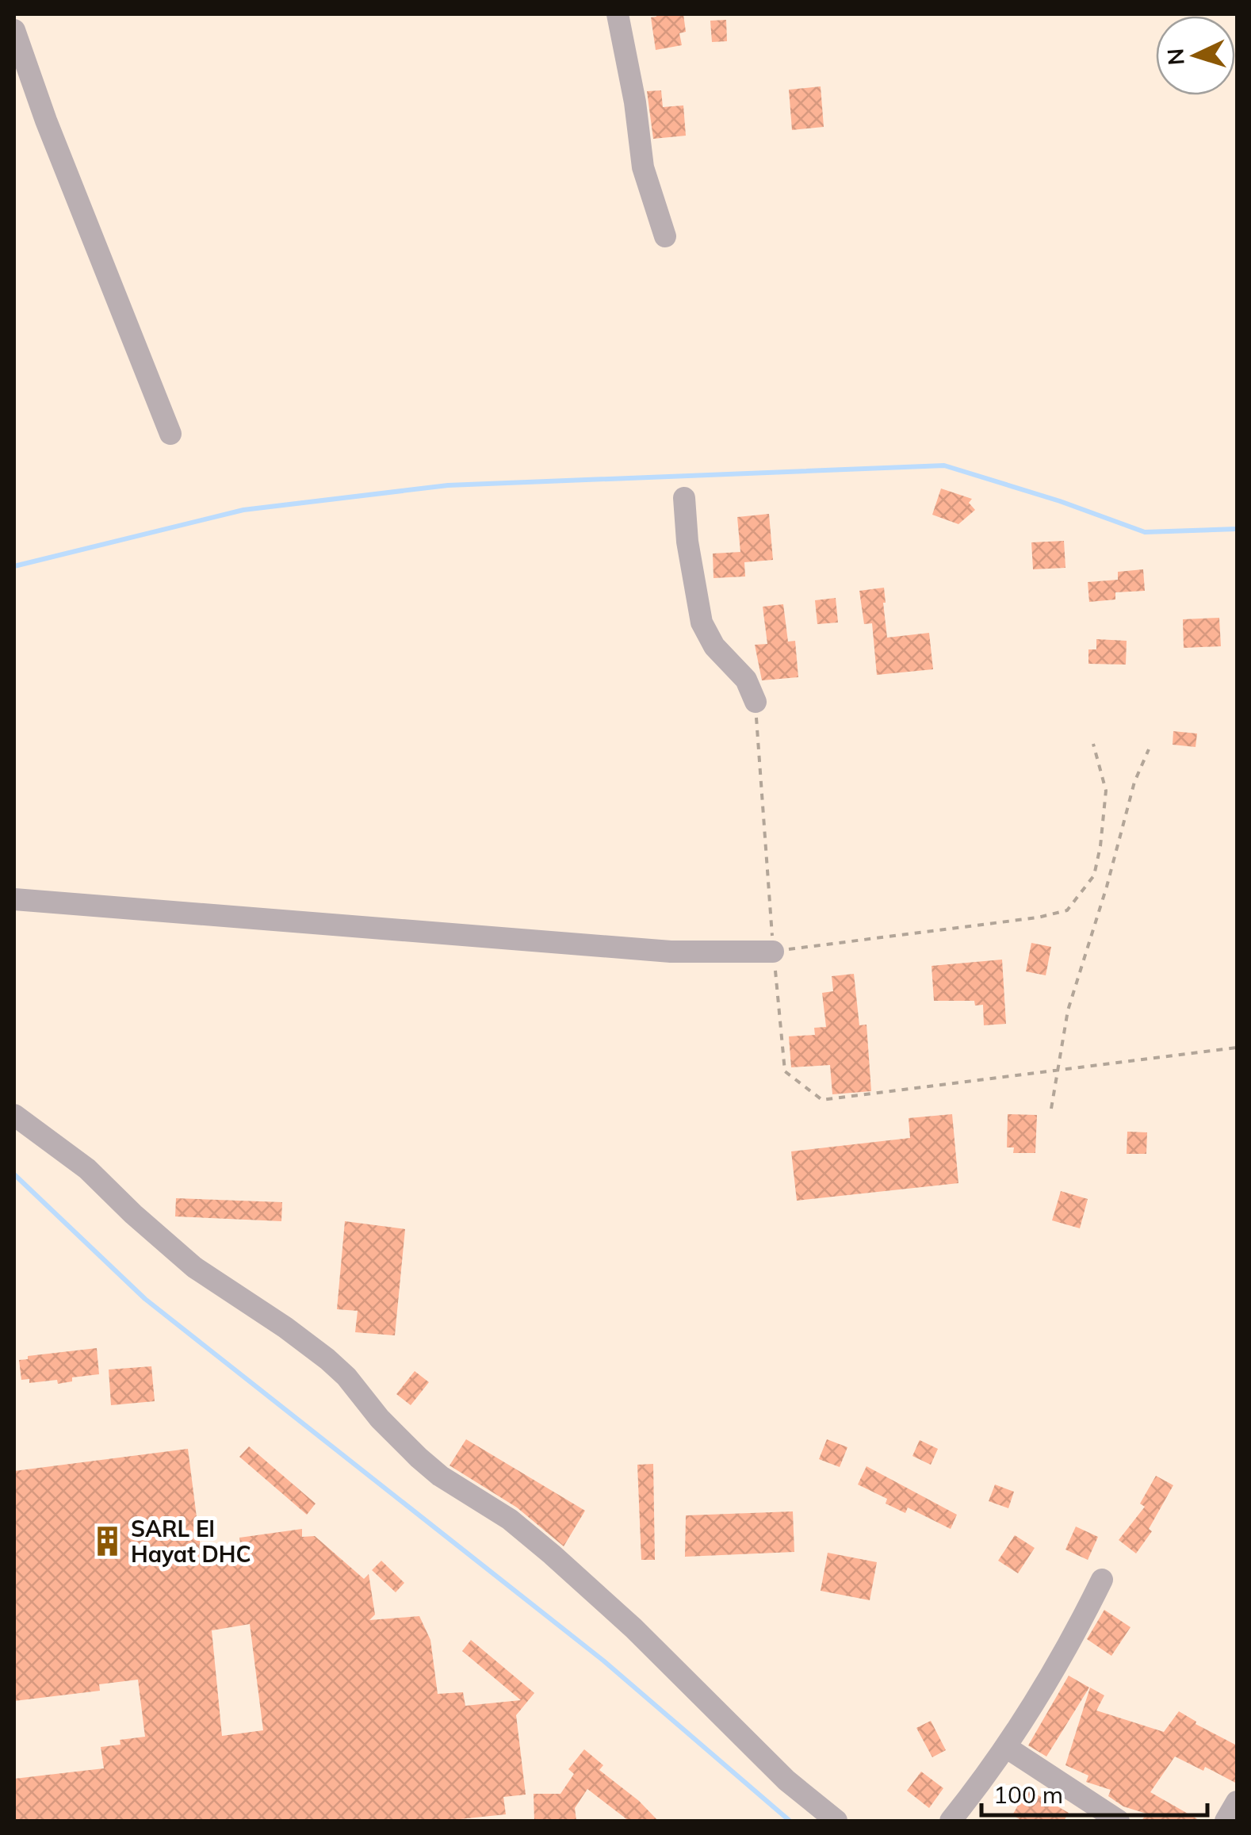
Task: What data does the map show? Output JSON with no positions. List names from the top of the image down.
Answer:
{
  "places": {
    "building": ["SARL El Hayat DHC"]
  },
  "scale_bar": "100 m",
  "north": "left"
}
